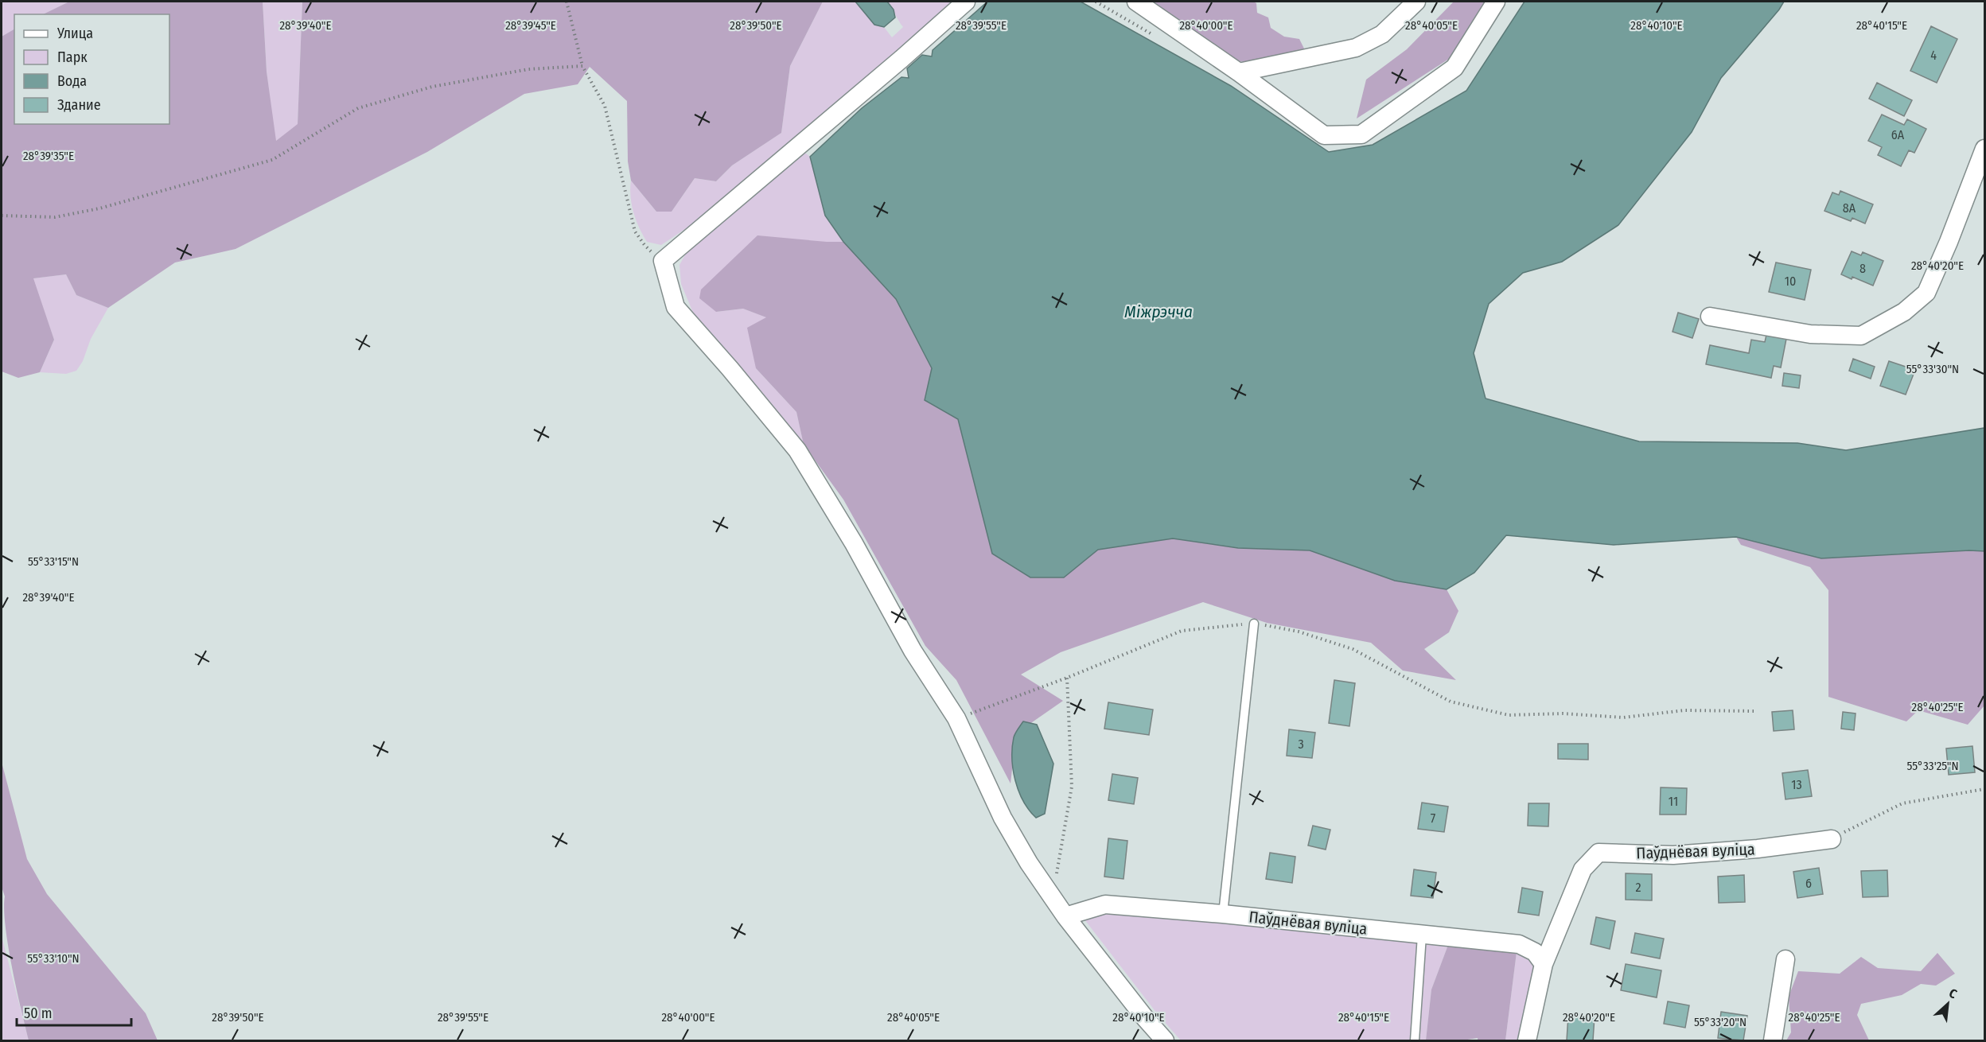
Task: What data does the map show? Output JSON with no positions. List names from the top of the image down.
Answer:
{
  "streets": {
    "street": ["Паўднёвая вуліца"]
  },
  "water": ["Міжрэчча"],
  "house_numbers": [
    "4",
    "6А",
    "8А",
    "8",
    "10",
    "3",
    "13",
    "11",
    "7",
    "6",
    "2"
  ],
  "legend": [
    "Улица",
    "Парк",
    "Вода",
    "Здание"
  ],
  "scale_bar": "50 m",
  "north": "top right",
  "coordinates": [
    "28°39'40\"E",
    "28°39'45\"E",
    "28°39'50\"E",
    "28°39'55\"E",
    "28°40'00\"E",
    "28°40'05\"E",
    "28°40'10\"E",
    "28°40'15\"E",
    "28°39'35\"E",
    "28°40'20\"E",
    "55°33'30\"N",
    "55°33'15\"N",
    "28°40'25\"E",
    "55°33'25\"N",
    "55°33'10\"N",
    "55°33'20\"N"
  ]
}
